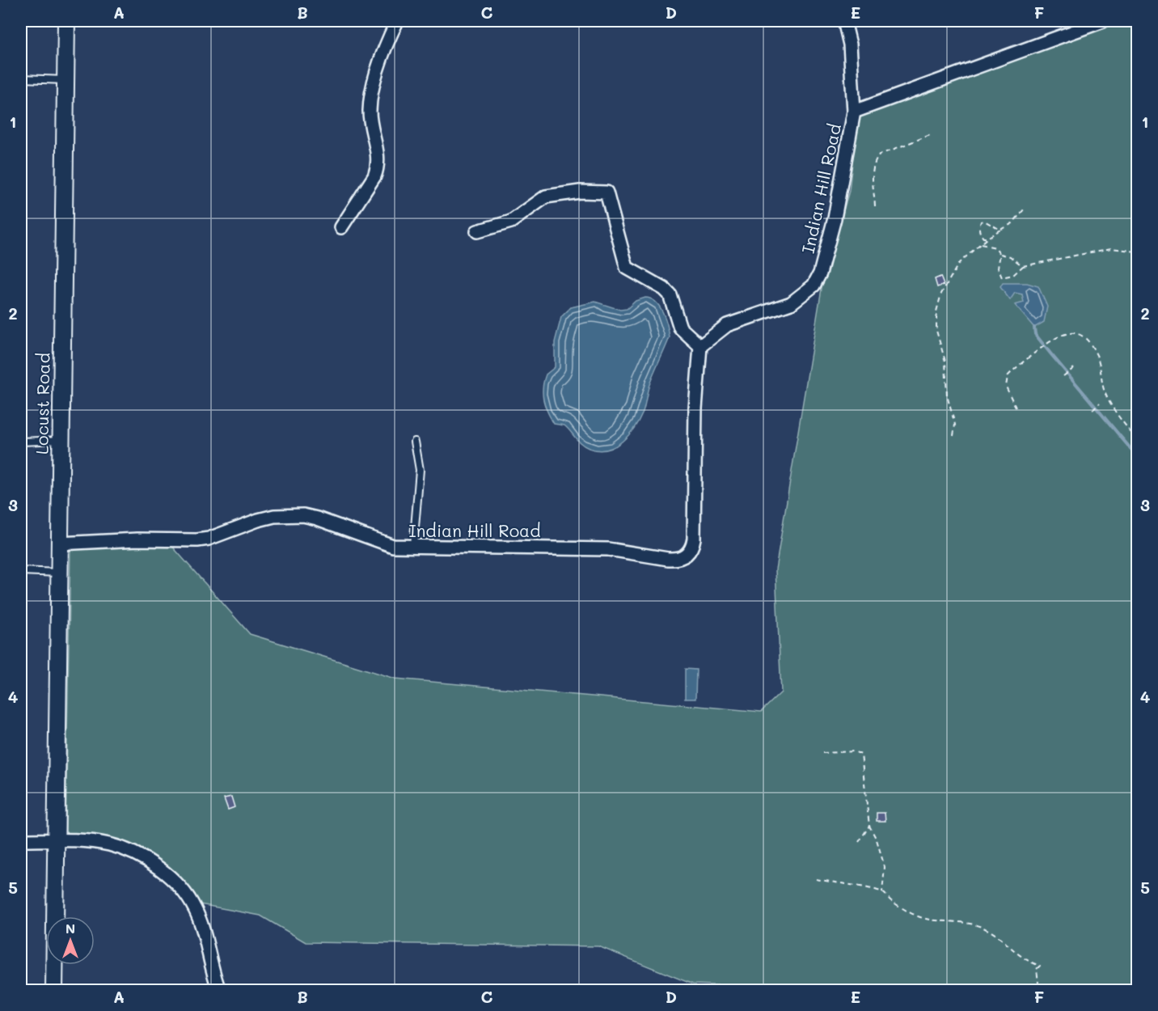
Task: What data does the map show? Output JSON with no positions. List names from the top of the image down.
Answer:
{
  "streets": {
    "street": ["Indian Hill Road", "Locust Road"]
  },
  "crossings": [
    ["Indian Hill Road", "Locust Road"]
  ],
  "north": "top",
  "grid": {
    "columns": [
      "A",
      "B",
      "C",
      "D",
      "E",
      "F"
    ],
    "rows": [
      "1",
      "2",
      "3",
      "4",
      "5"
    ]
  }
}
